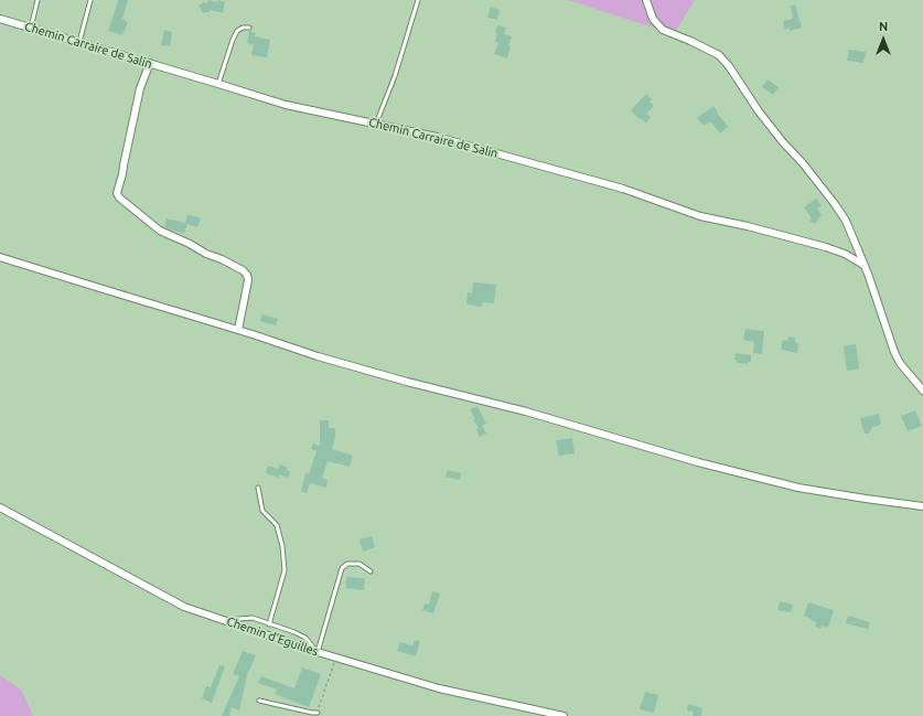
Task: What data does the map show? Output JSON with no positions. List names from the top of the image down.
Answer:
{
  "streets": {
    "street": ["Chemin Carraire de Salin", "Chemin d'Eguilles"]
  },
  "north": "top"
}
